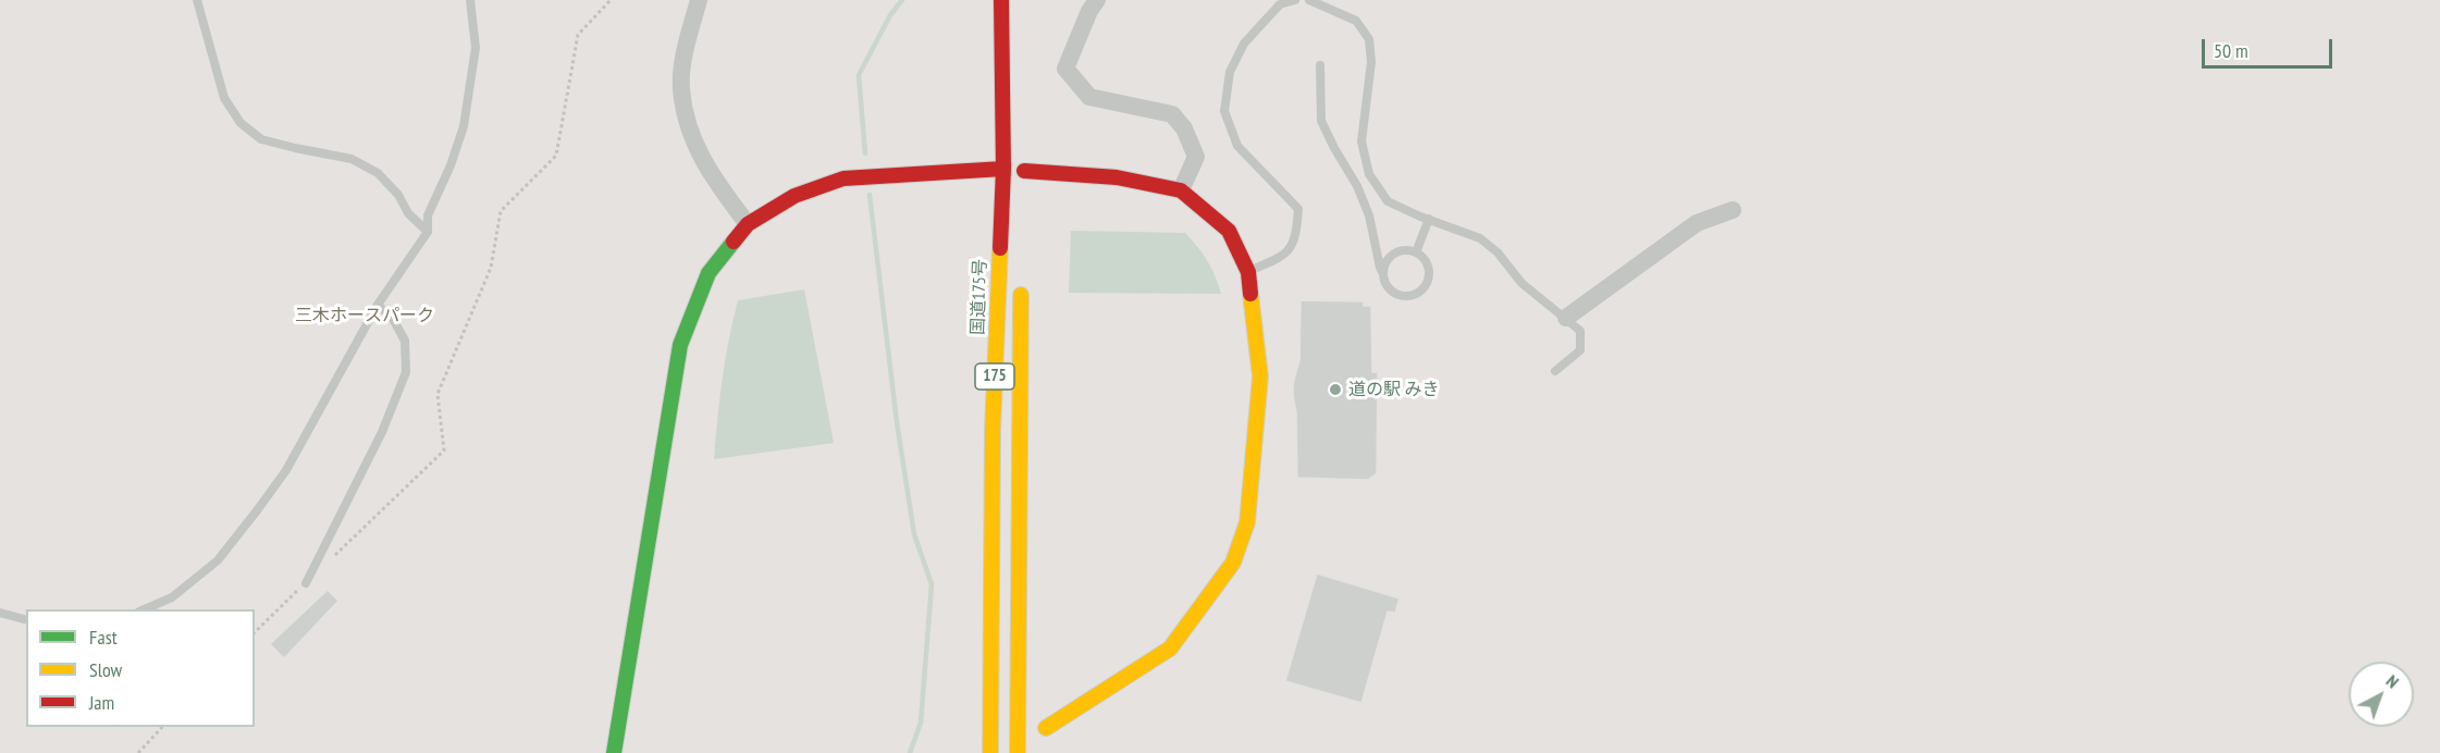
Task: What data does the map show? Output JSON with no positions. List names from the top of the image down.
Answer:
{
  "streets": {
    "main road": ["国道175号", "175"]
  },
  "parks": ["三木ホースパーク"],
  "places": ["道の駅 みき"],
  "legend": ["Fast", "Slow", "Jam"],
  "scale_bar": "50 m",
  "north": "top right"
}
